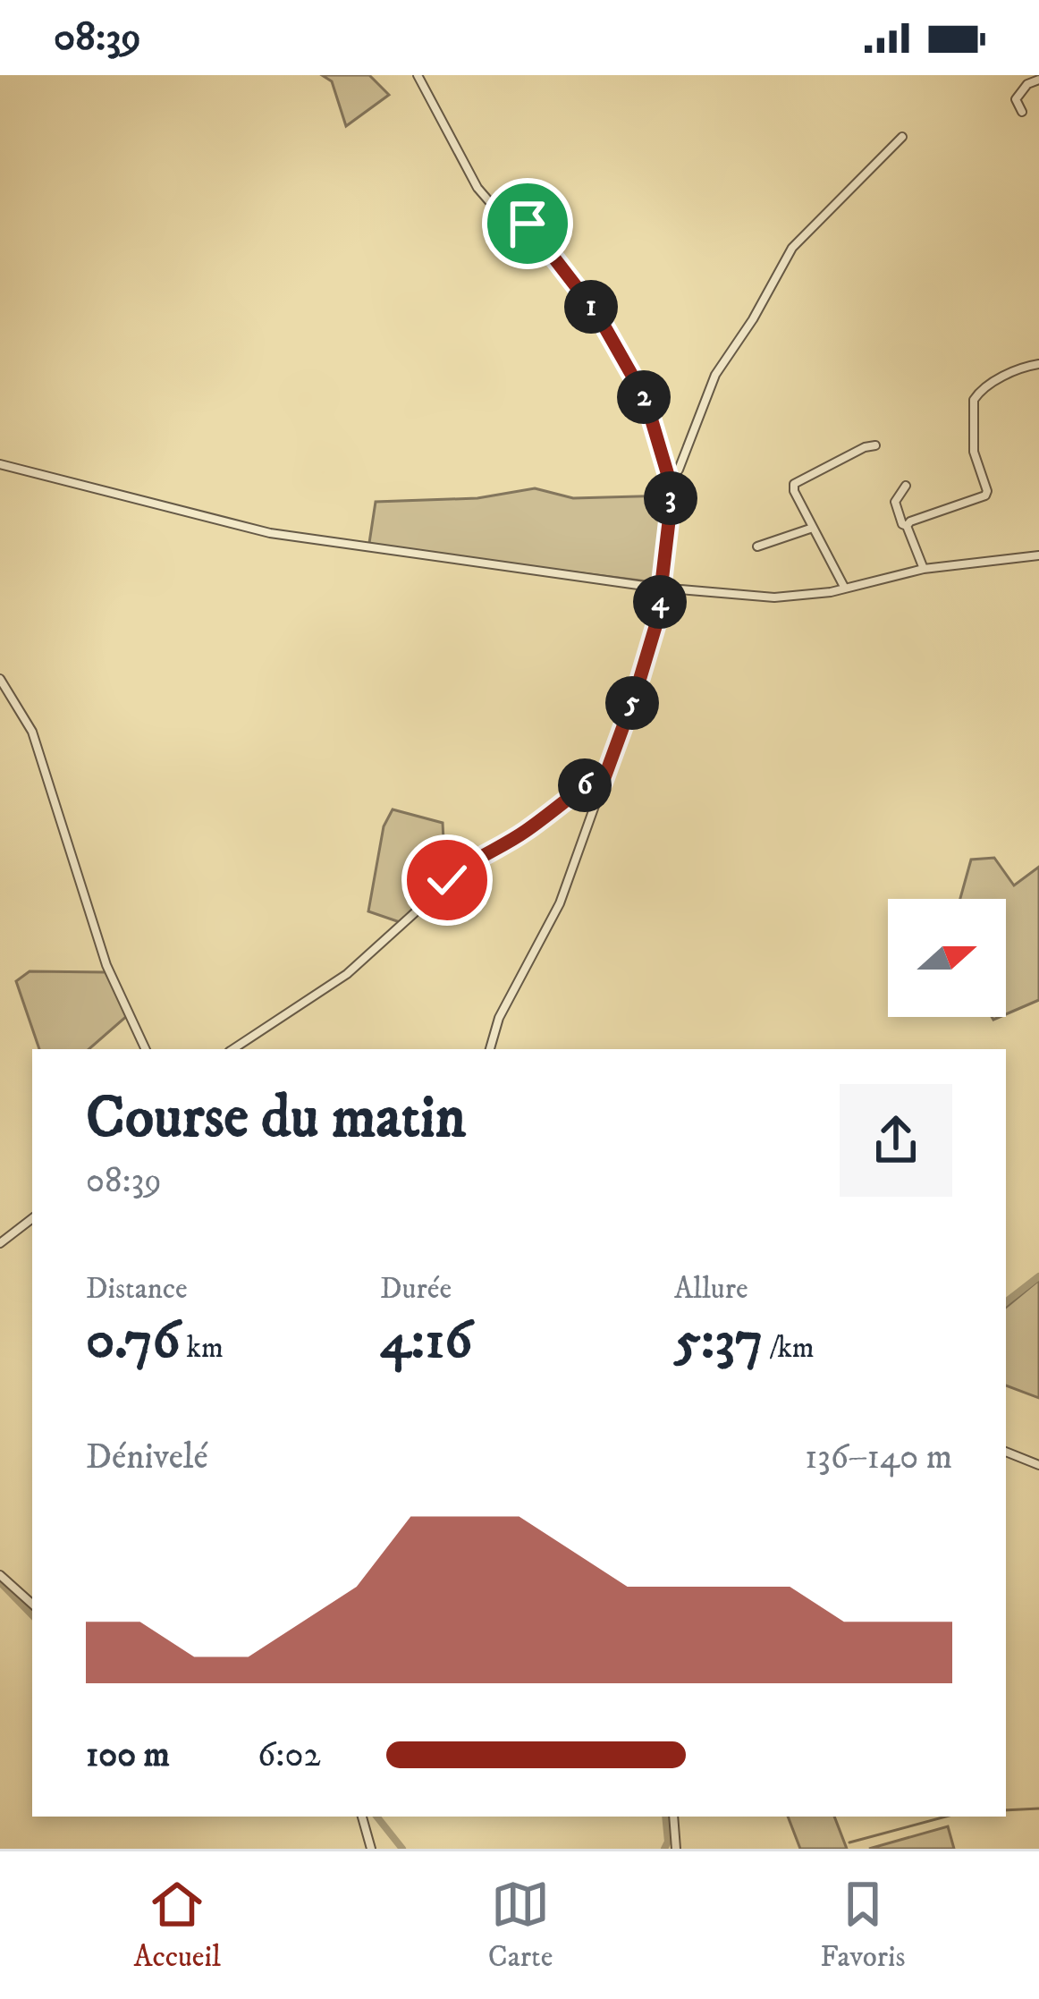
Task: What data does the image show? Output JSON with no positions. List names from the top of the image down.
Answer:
{
  "north": "right",
  "page": {
    "status": "08:39",
    "pins": [
      "1",
      "2",
      "3",
      "4",
      "5",
      "6"
    ],
    "heading": ["Course du matin", "08:39"],
    "stats": [
      ["Distance", "0.76 km"],
      ["Durée", "4:16"],
      ["Allure", "5:37 /km"]
    ],
    "chart": ["Dénivelé", "136–140 m"],
    "list": [
      {
        "name": "100 m",
        "note": "6:02"
      }
    ],
    "tabs": ["Accueil", "Carte", "Favoris"]
  }
}
